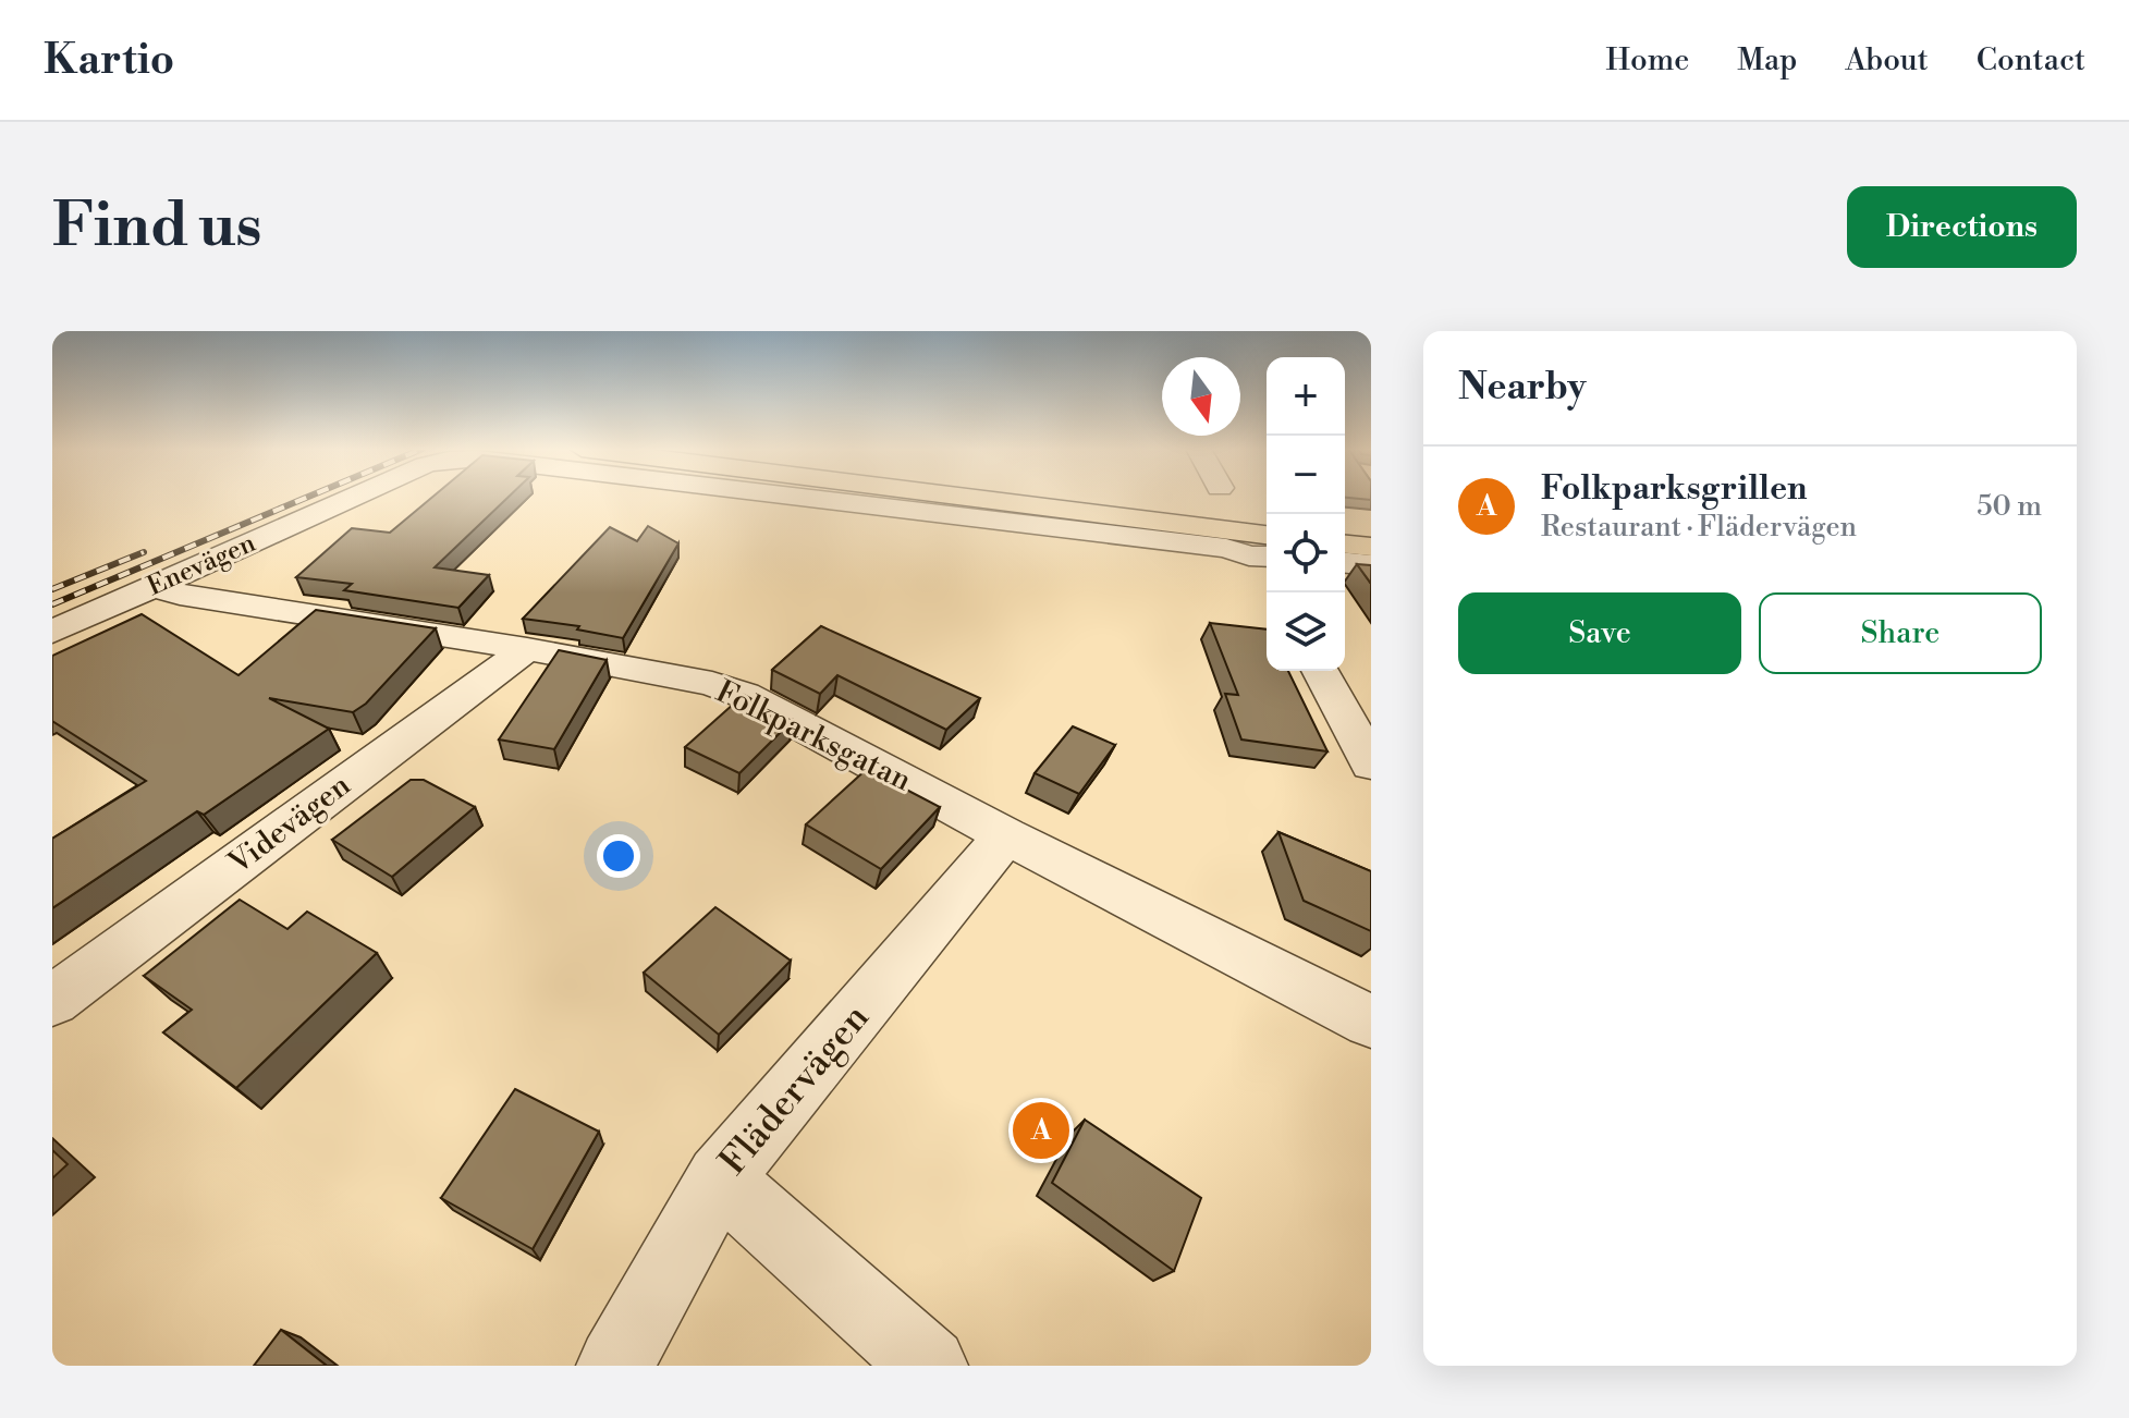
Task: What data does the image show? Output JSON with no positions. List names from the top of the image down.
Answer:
{
  "streets": {
    "street": [
      "Enevägen",
      "Folkparksgatan",
      "Videvägen",
      "Flädervägen"
    ]
  },
  "crossings": [
    ["Enevägen", "Folkparksgatan"],
    ["Folkparksgatan", "Videvägen"],
    ["Folkparksgatan", "Flädervägen"]
  ],
  "north": "bottom",
  "page": {
    "header": "Kartio",
    "nav": [
      "Home",
      "Map",
      "About",
      "Contact"
    ],
    "buttons": [
      "Directions",
      ["Save", "Share"]
    ],
    "title": "Find us",
    "heading": "Nearby",
    "map_buttons": ["+", "−"],
    "list": [
      {
        "mark": "A",
        "name": "Folkparksgrillen",
        "note": "Restaurant · Flädervägen",
        "value": "50 m"
      }
    ],
    "pins": "A"
  }
}
